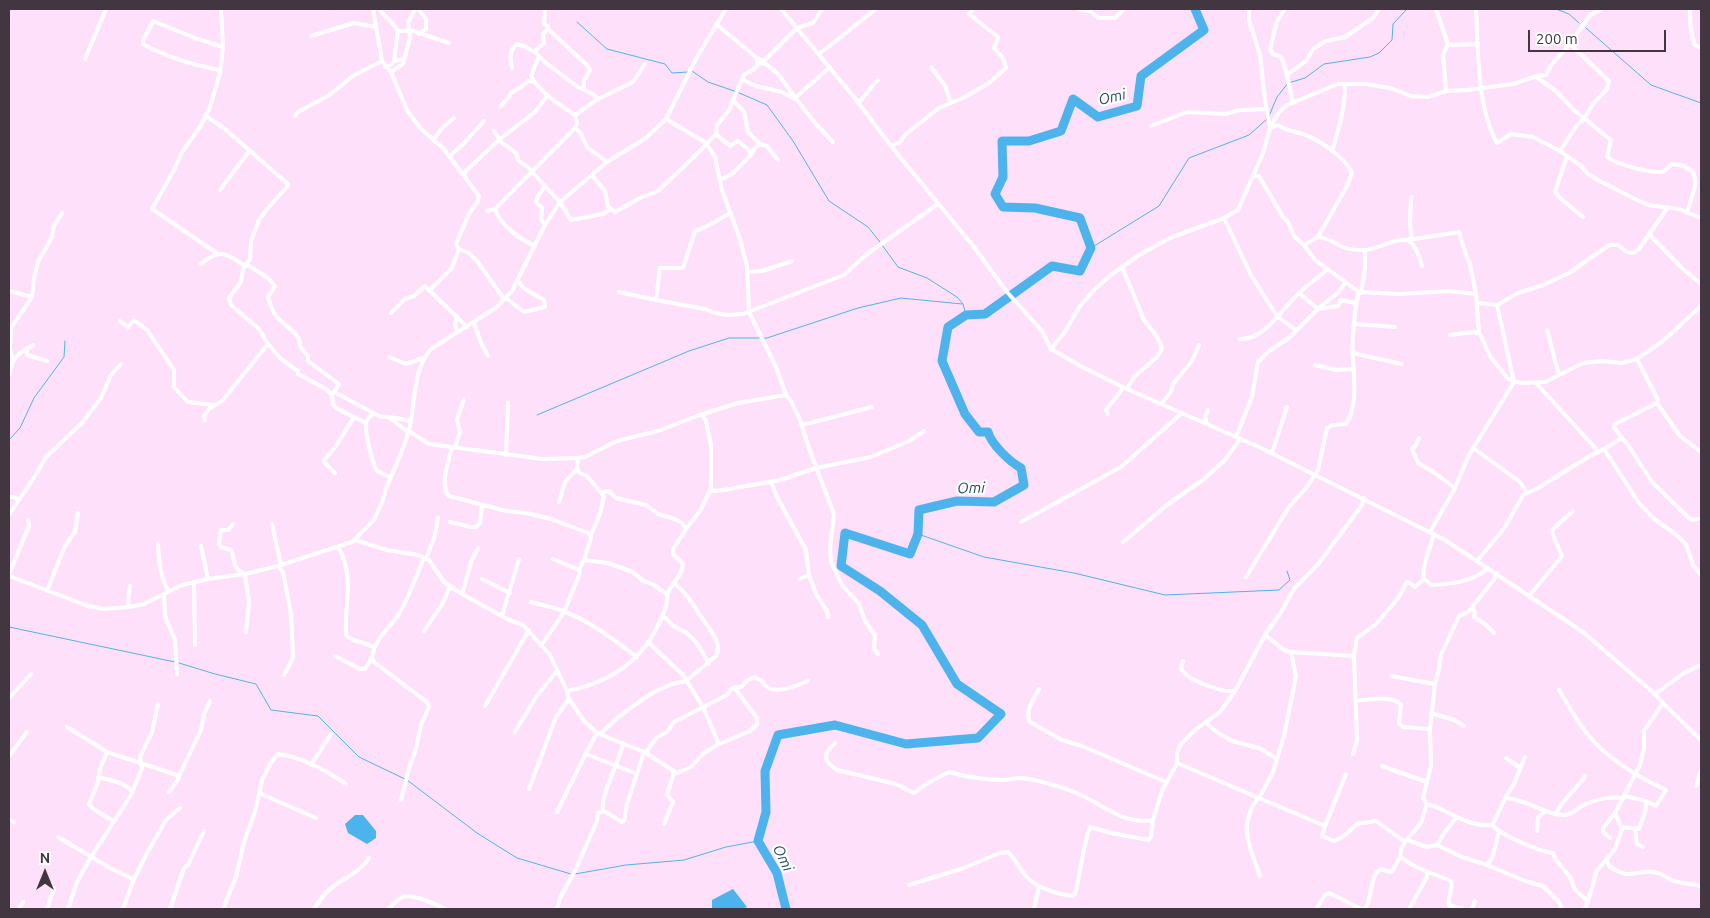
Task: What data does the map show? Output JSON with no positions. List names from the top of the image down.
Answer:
{
  "water": ["Omi"],
  "scale_bar": "200 m",
  "north": "top"
}
